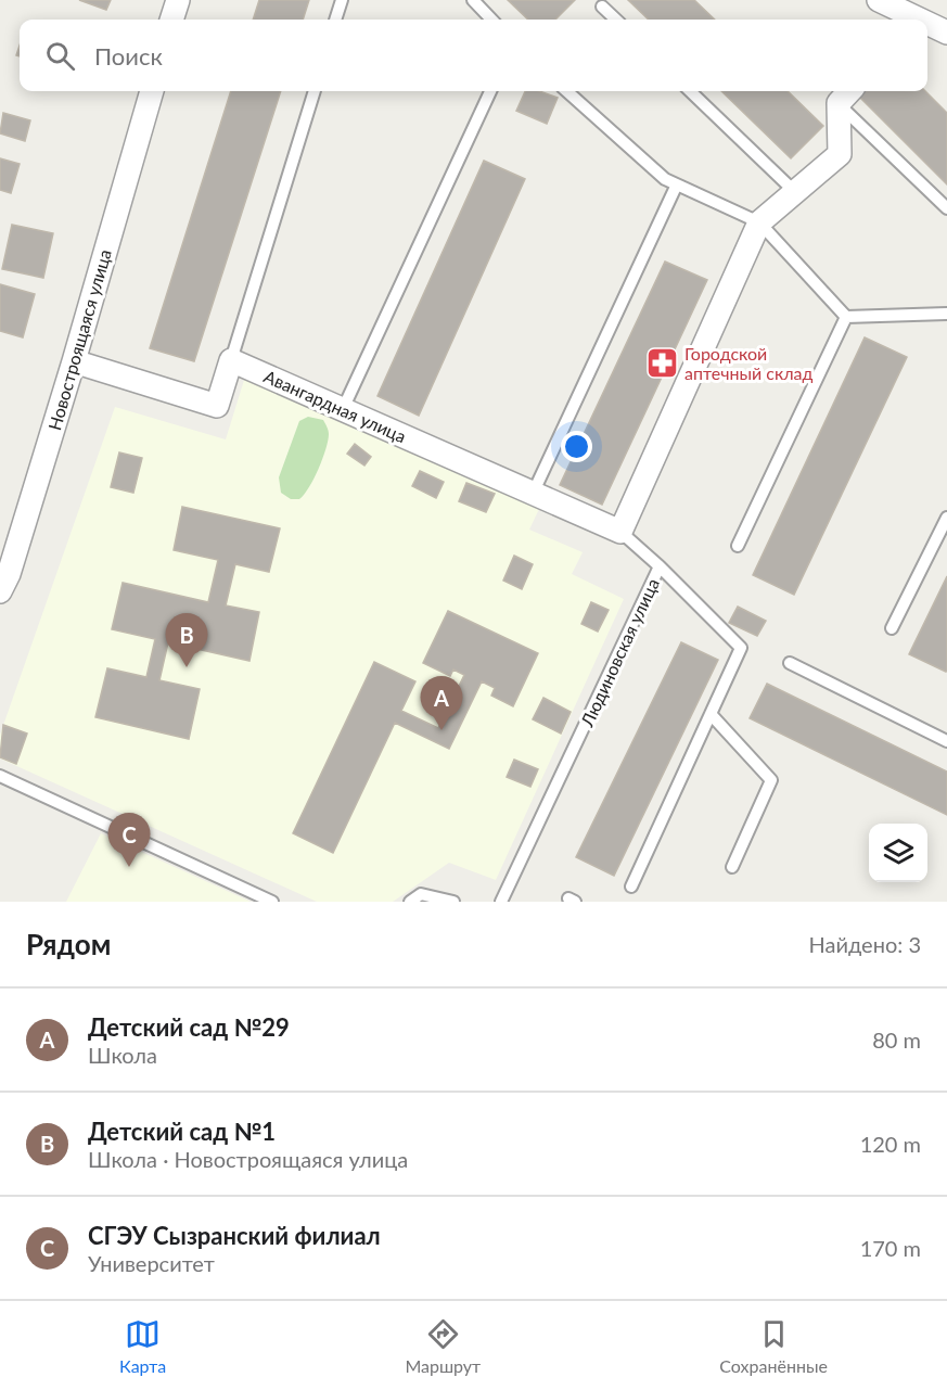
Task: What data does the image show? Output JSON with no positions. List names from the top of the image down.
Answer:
{
  "streets": {
    "street": ["Новостроящаяся улица", "Авангардная улица"],
    "lane": ["Людиновская улица"]
  },
  "crossings": [
    ["Авангардная улица", "Людиновская улица"]
  ],
  "places": {
    "pharmacy": ["Городской аптечный склад"]
  },
  "page": {
    "search": "Поиск",
    "pins": ["B", "A", "C"],
    "heading": ["Рядом", "Найдено: 3"],
    "list": [
      {
        "mark": "A",
        "name": "Детский сад №29",
        "note": "Школа",
        "value": "80 m"
      },
      {
        "mark": "B",
        "name": "Детский сад №1",
        "note": "Школа · Новостроящаяся улица",
        "value": "120 m"
      },
      {
        "mark": "C",
        "name": "СГЭУ Сызранский филиал",
        "note": "Университет",
        "value": "170 m"
      }
    ],
    "nav": ["Карта", "Маршрут", "Сохранённые"]
  }
}
